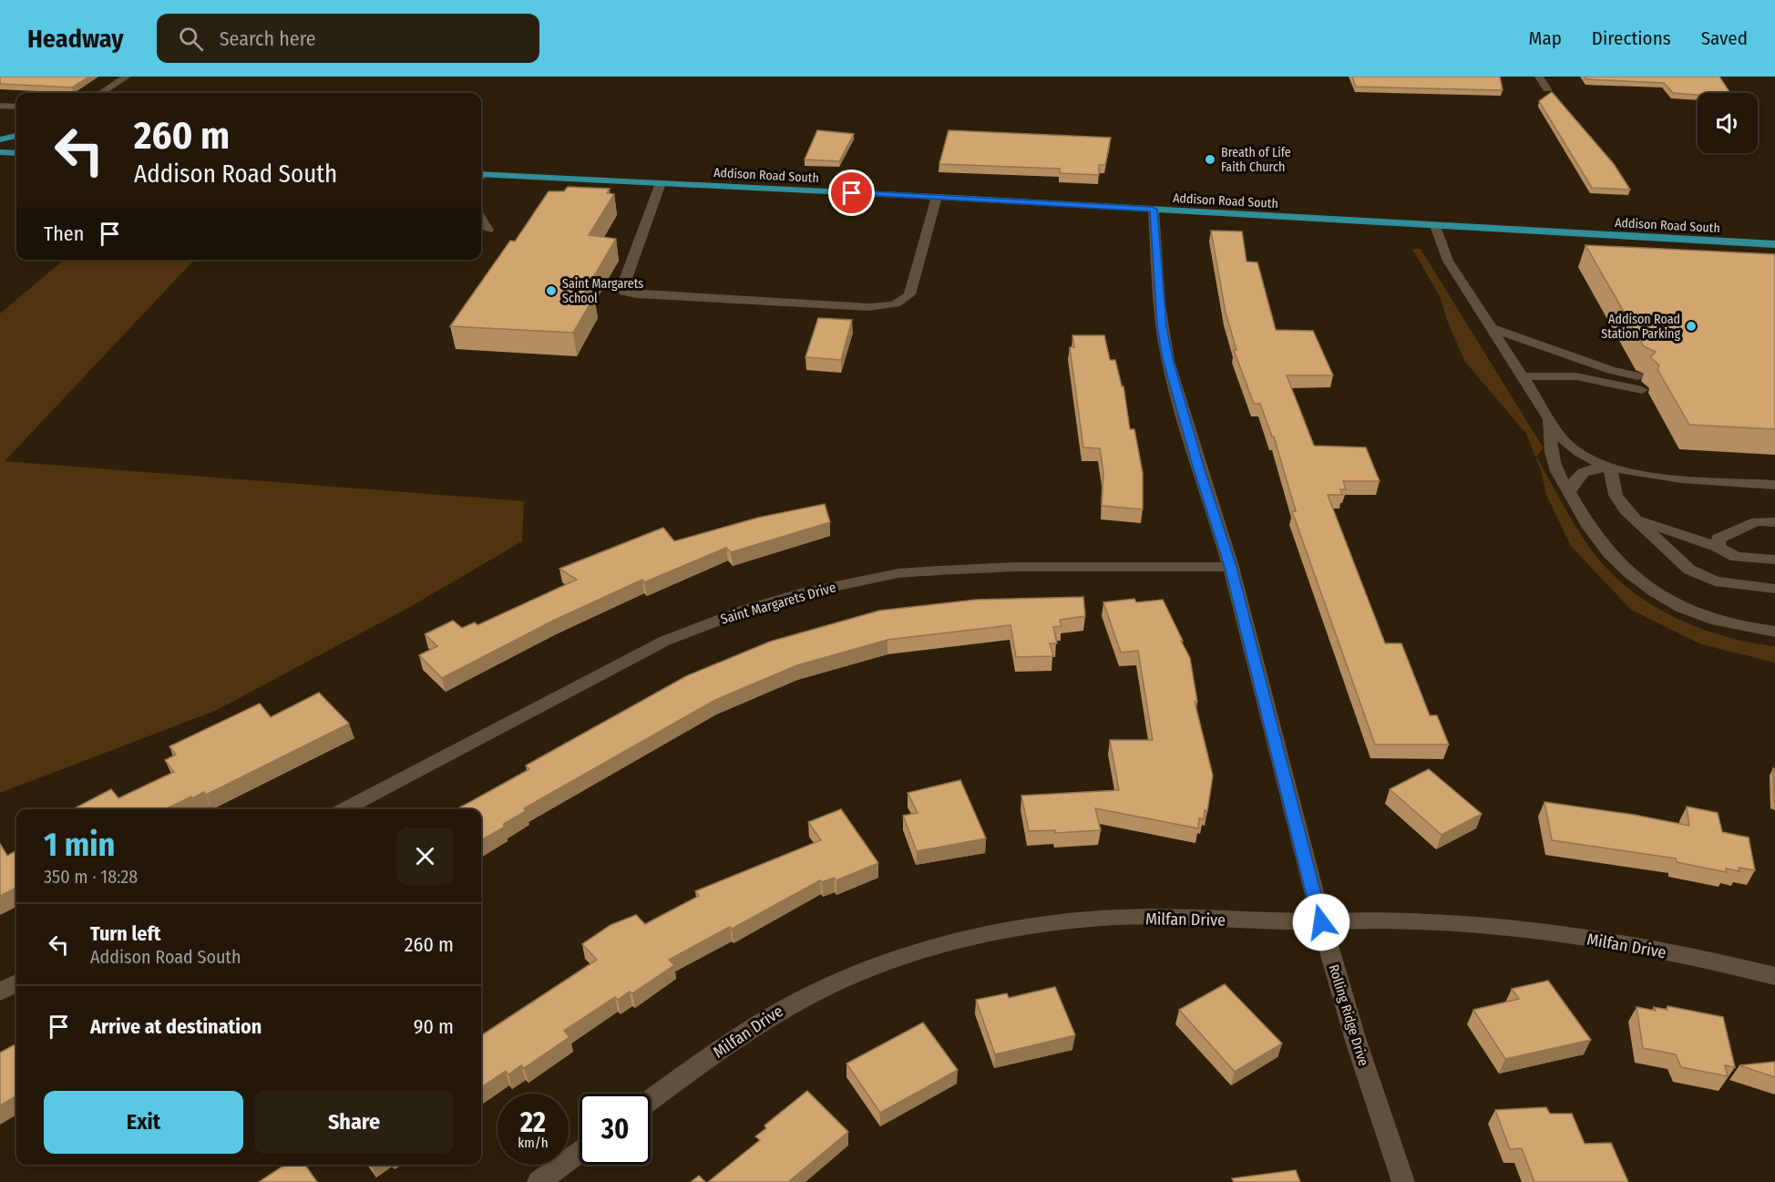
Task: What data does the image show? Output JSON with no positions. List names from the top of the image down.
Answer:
{
  "streets": {
    "main road": ["Addison Road South"],
    "street": ["Saint Margarets Drive", "Milfan Drive", "Rolling Ridge Drive"]
  },
  "crossings": [
    ["Addison Road South", "Rolling Ridge Drive"],
    ["Saint Margarets Drive", "Rolling Ridge Drive"],
    ["Milfan Drive", "Rolling Ridge Drive"]
  ],
  "places": ["Breath of Life Faith Church", "Saint Margarets School", "Addison Road Station Parking"],
  "page": {
    "header": "Headway",
    "search": "Search here",
    "nav": ["Map", "Directions", "Saved"],
    "turn": ["260 m", "Addison Road South"],
    "then": "Then",
    "heading": ["1 min", "350 m · 18:28"],
    "list": [
      {
        "name": "Turn left",
        "note": "Addison Road South",
        "value": "260 m"
      },
      {
        "name": "Arrive at destination",
        "value": "90 m"
      }
    ],
    "buttons": ["Exit", "Share"],
    "speed": "22 km/h",
    "limit": "30"
  }
}
